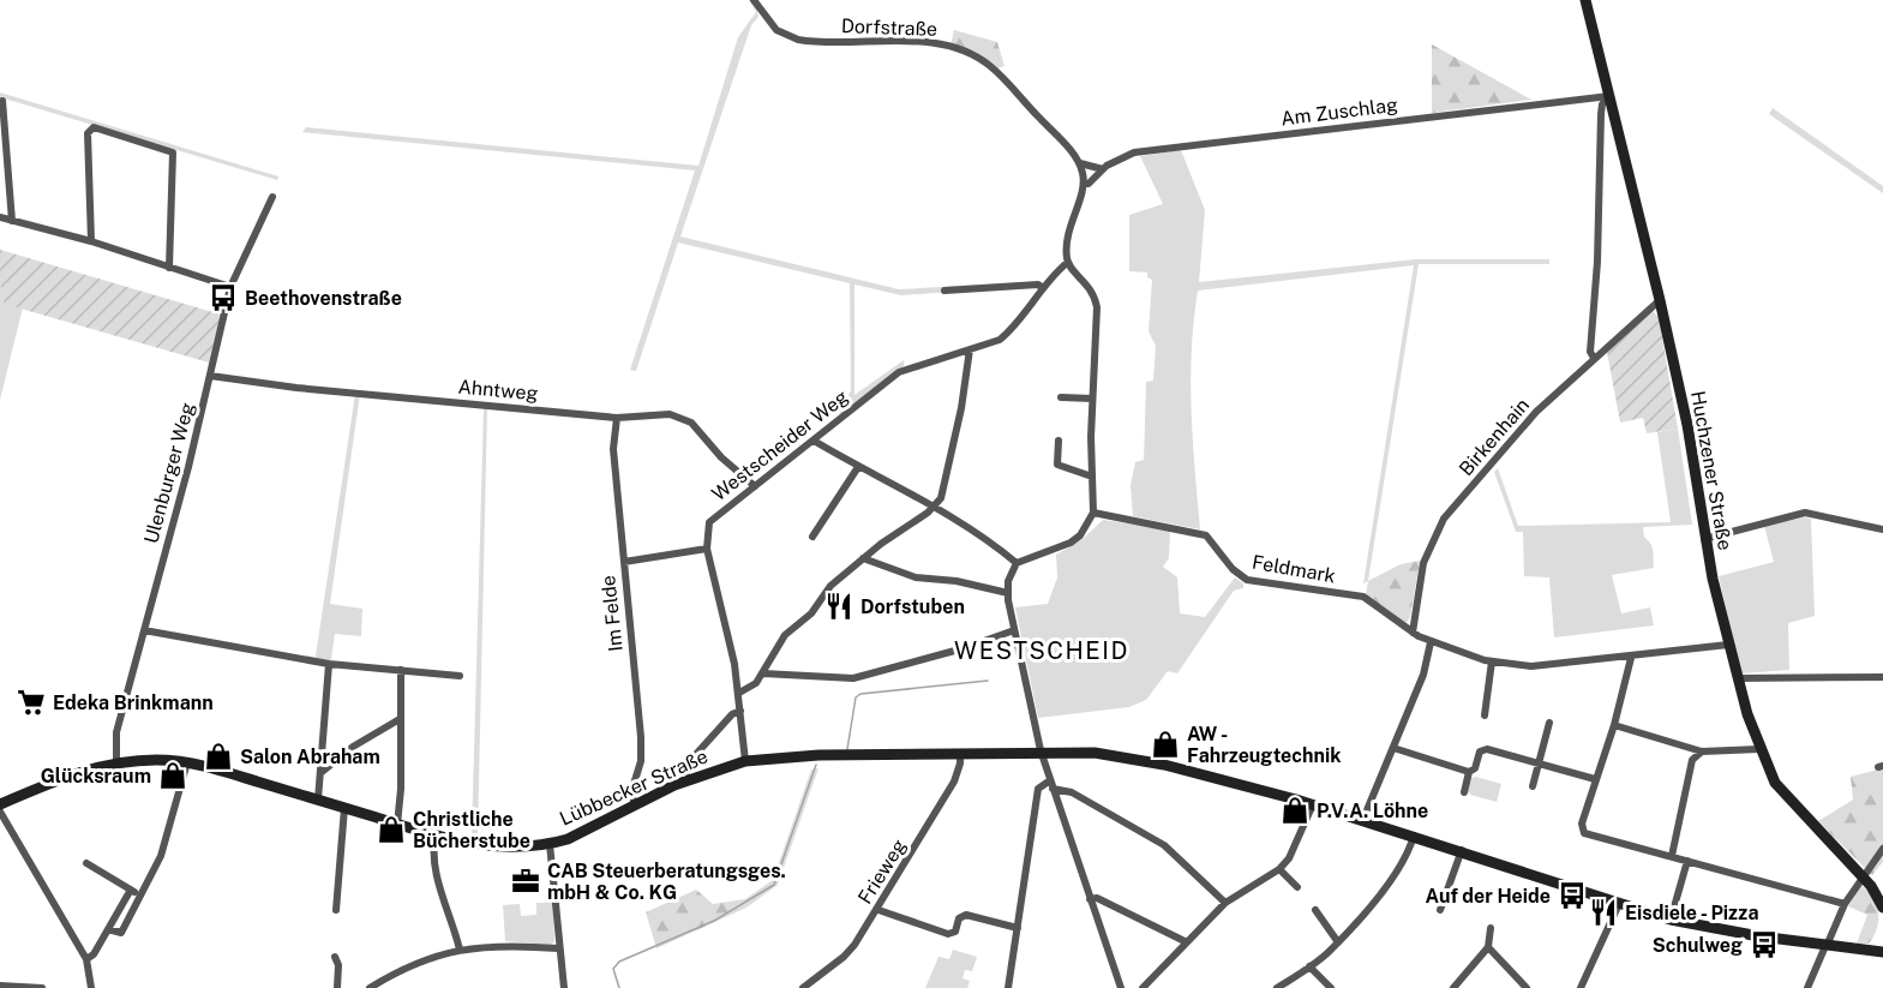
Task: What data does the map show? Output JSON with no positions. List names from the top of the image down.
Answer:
{
  "streets": {
    "main road": ["Huchzener Straße", "Lübbecker Straße"],
    "street": [
      "Dorfstraße",
      "Am Zuschlag",
      "Ahntweg",
      "Birkenhain",
      "Westscheider Weg",
      "Ulenburger Weg",
      "Feldmark",
      "Im Felde",
      "Frieweg"
    ]
  },
  "crossings": [
    ["Am Zuschlag", "Huchzener Straße"],
    ["Ahntweg", "Westscheider Weg"],
    ["Ahntweg", "Ulenburger Weg"],
    ["Ahntweg", "Im Felde"],
    ["Birkenhain", "Huchzener Straße"],
    ["Birkenhain", "Feldmark"],
    ["Huchzener Straße", "Feldmark"],
    ["Ulenburger Weg", "Lübbecker Straße"],
    ["Im Felde", "Lübbecker Straße"],
    ["Lübbecker Straße", "Frieweg"]
  ],
  "districts": ["WESTSCHEID"],
  "places": {
    "bus stop": ["Beethovenstraße", "Auf der Heide", "Schulweg"],
    "restaurant": ["Dorfstuben", "Eisdiele - Pizza"],
    "supermarket": ["Edeka Brinkmann"],
    "shop": [
      "AW - Fahrzeugtechnik",
      "Salon Abraham",
      "Glücksraum",
      "P.V.A. Löhne",
      "Christliche Bücherstube"
    ],
    "office": ["CAB Steuerberatungsges. mbH & Co. KG"]
  }
}
